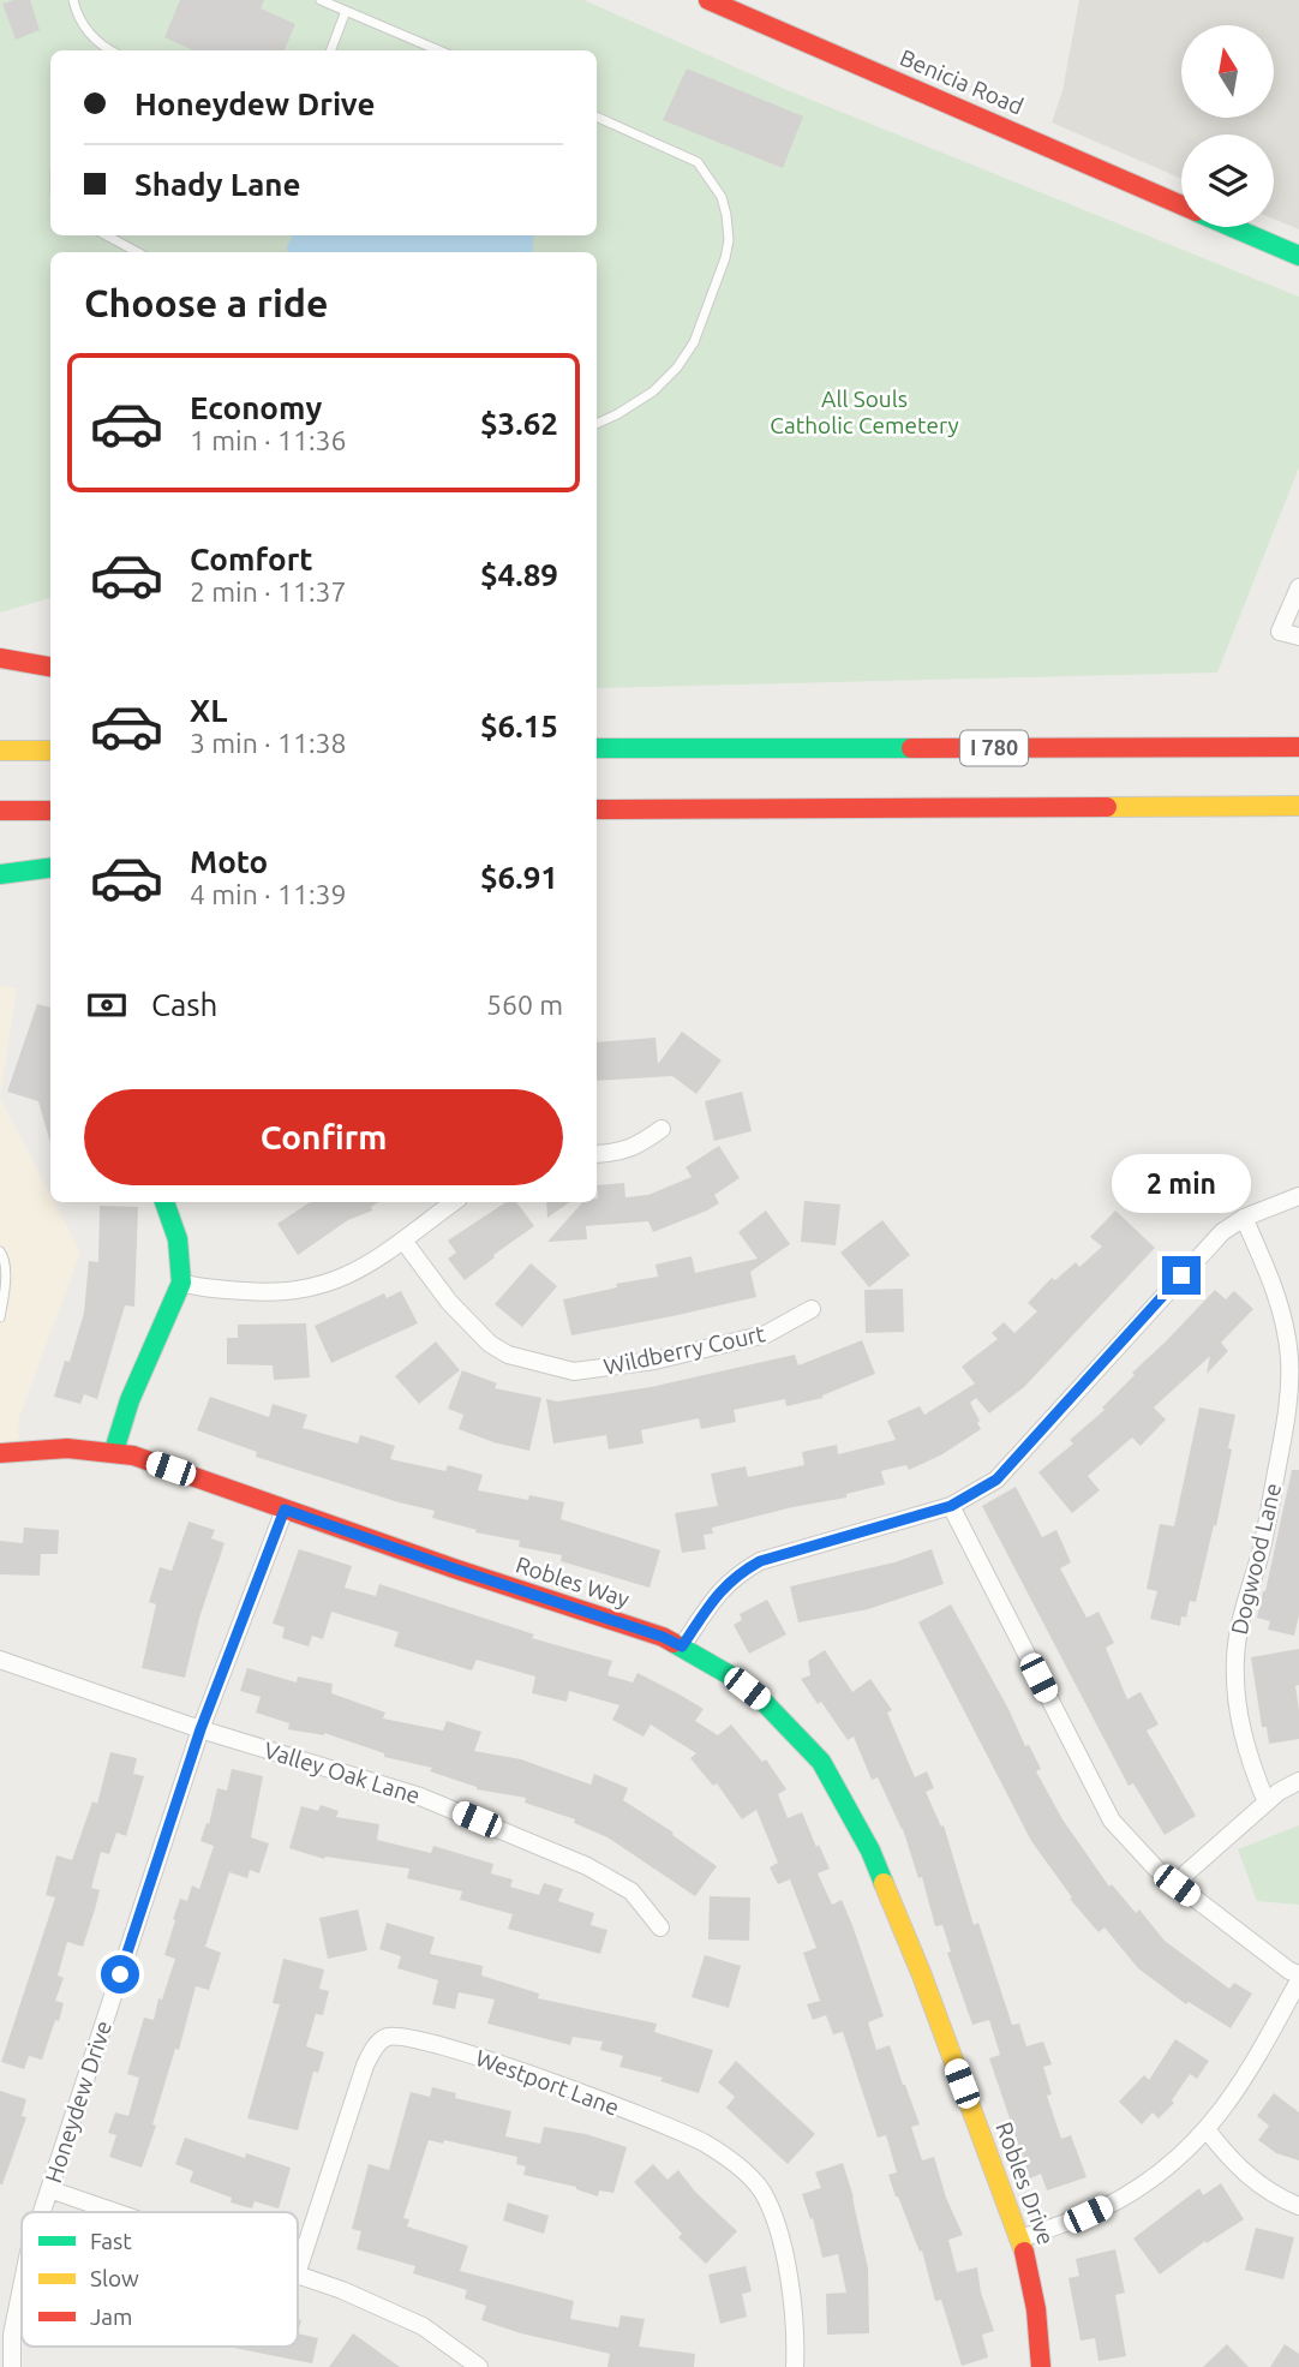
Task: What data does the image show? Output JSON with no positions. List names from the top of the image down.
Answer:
{
  "streets": {
    "main road": [
      "Benicia Road",
      "I 780",
      "Robles Way",
      "Robles Drive"
    ],
    "street": [
      "Wildberry Court",
      "Dogwood Lane",
      "Valley Oak Lane",
      "Westport Lane",
      "Honeydew Drive"
    ]
  },
  "crossings": [
    ["Robles Way", "Honeydew Drive"],
    ["Robles Way", "Robles Drive"],
    ["Valley Oak Lane", "Honeydew Drive"]
  ],
  "parks": ["All Souls Catholic Cemetery"],
  "legend": ["Fast", "Slow", "Jam"],
  "north": "top",
  "page": {
    "banner": ["Honeydew Drive", "Shady Lane"],
    "heading": "Choose a ride",
    "list": [
      {
        "name": "Economy",
        "note": "1 min · 11:36",
        "value": "$3.62"
      },
      {
        "name": "Comfort",
        "note": "2 min · 11:37",
        "value": "$4.89"
      },
      {
        "name": "XL",
        "note": "3 min · 11:38",
        "value": "$6.15"
      },
      {
        "name": "Moto",
        "note": "4 min · 11:39",
        "value": "$6.91"
      }
    ],
    "pay": ["Cash", "560 m"],
    "buttons": "Confirm",
    "bubble": "2 min"
  }
}
